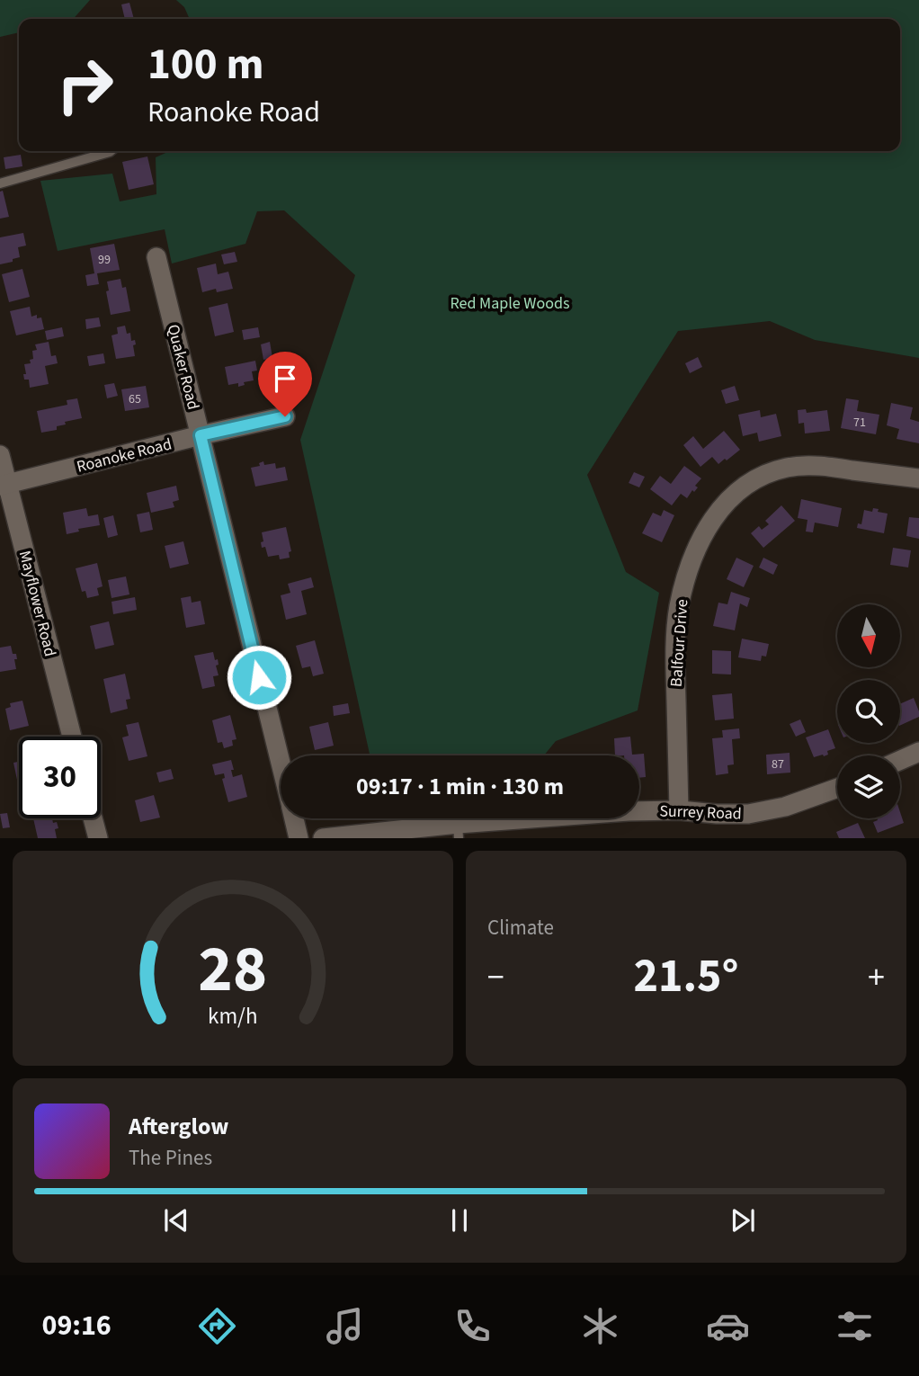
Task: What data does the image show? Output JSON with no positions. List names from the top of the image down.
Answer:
{
  "streets": {
    "street": [
      "Quaker Road",
      "Roanoke Road",
      "Mayflower Road",
      "Balfour Drive",
      "Surrey Road"
    ]
  },
  "crossings": [
    ["Quaker Road", "Roanoke Road"],
    ["Roanoke Road", "Mayflower Road"],
    ["Balfour Drive", "Surrey Road"]
  ],
  "parks": ["Red Maple Woods"],
  "house_numbers": [
    "99",
    "65",
    "71",
    "87"
  ],
  "north": "bottom",
  "page": {
    "turn": ["100 m", "Roanoke Road"],
    "limit": "30",
    "trip": "09:17 · 1 min · 130 m",
    "tile": "Climate",
    "heat": ["−", "21.5°", "+"],
    "song": ["Afterglow", "The Pines"],
    "tabs": "09:16",
    "gauge": ["28", "km/h"]
  }
}
